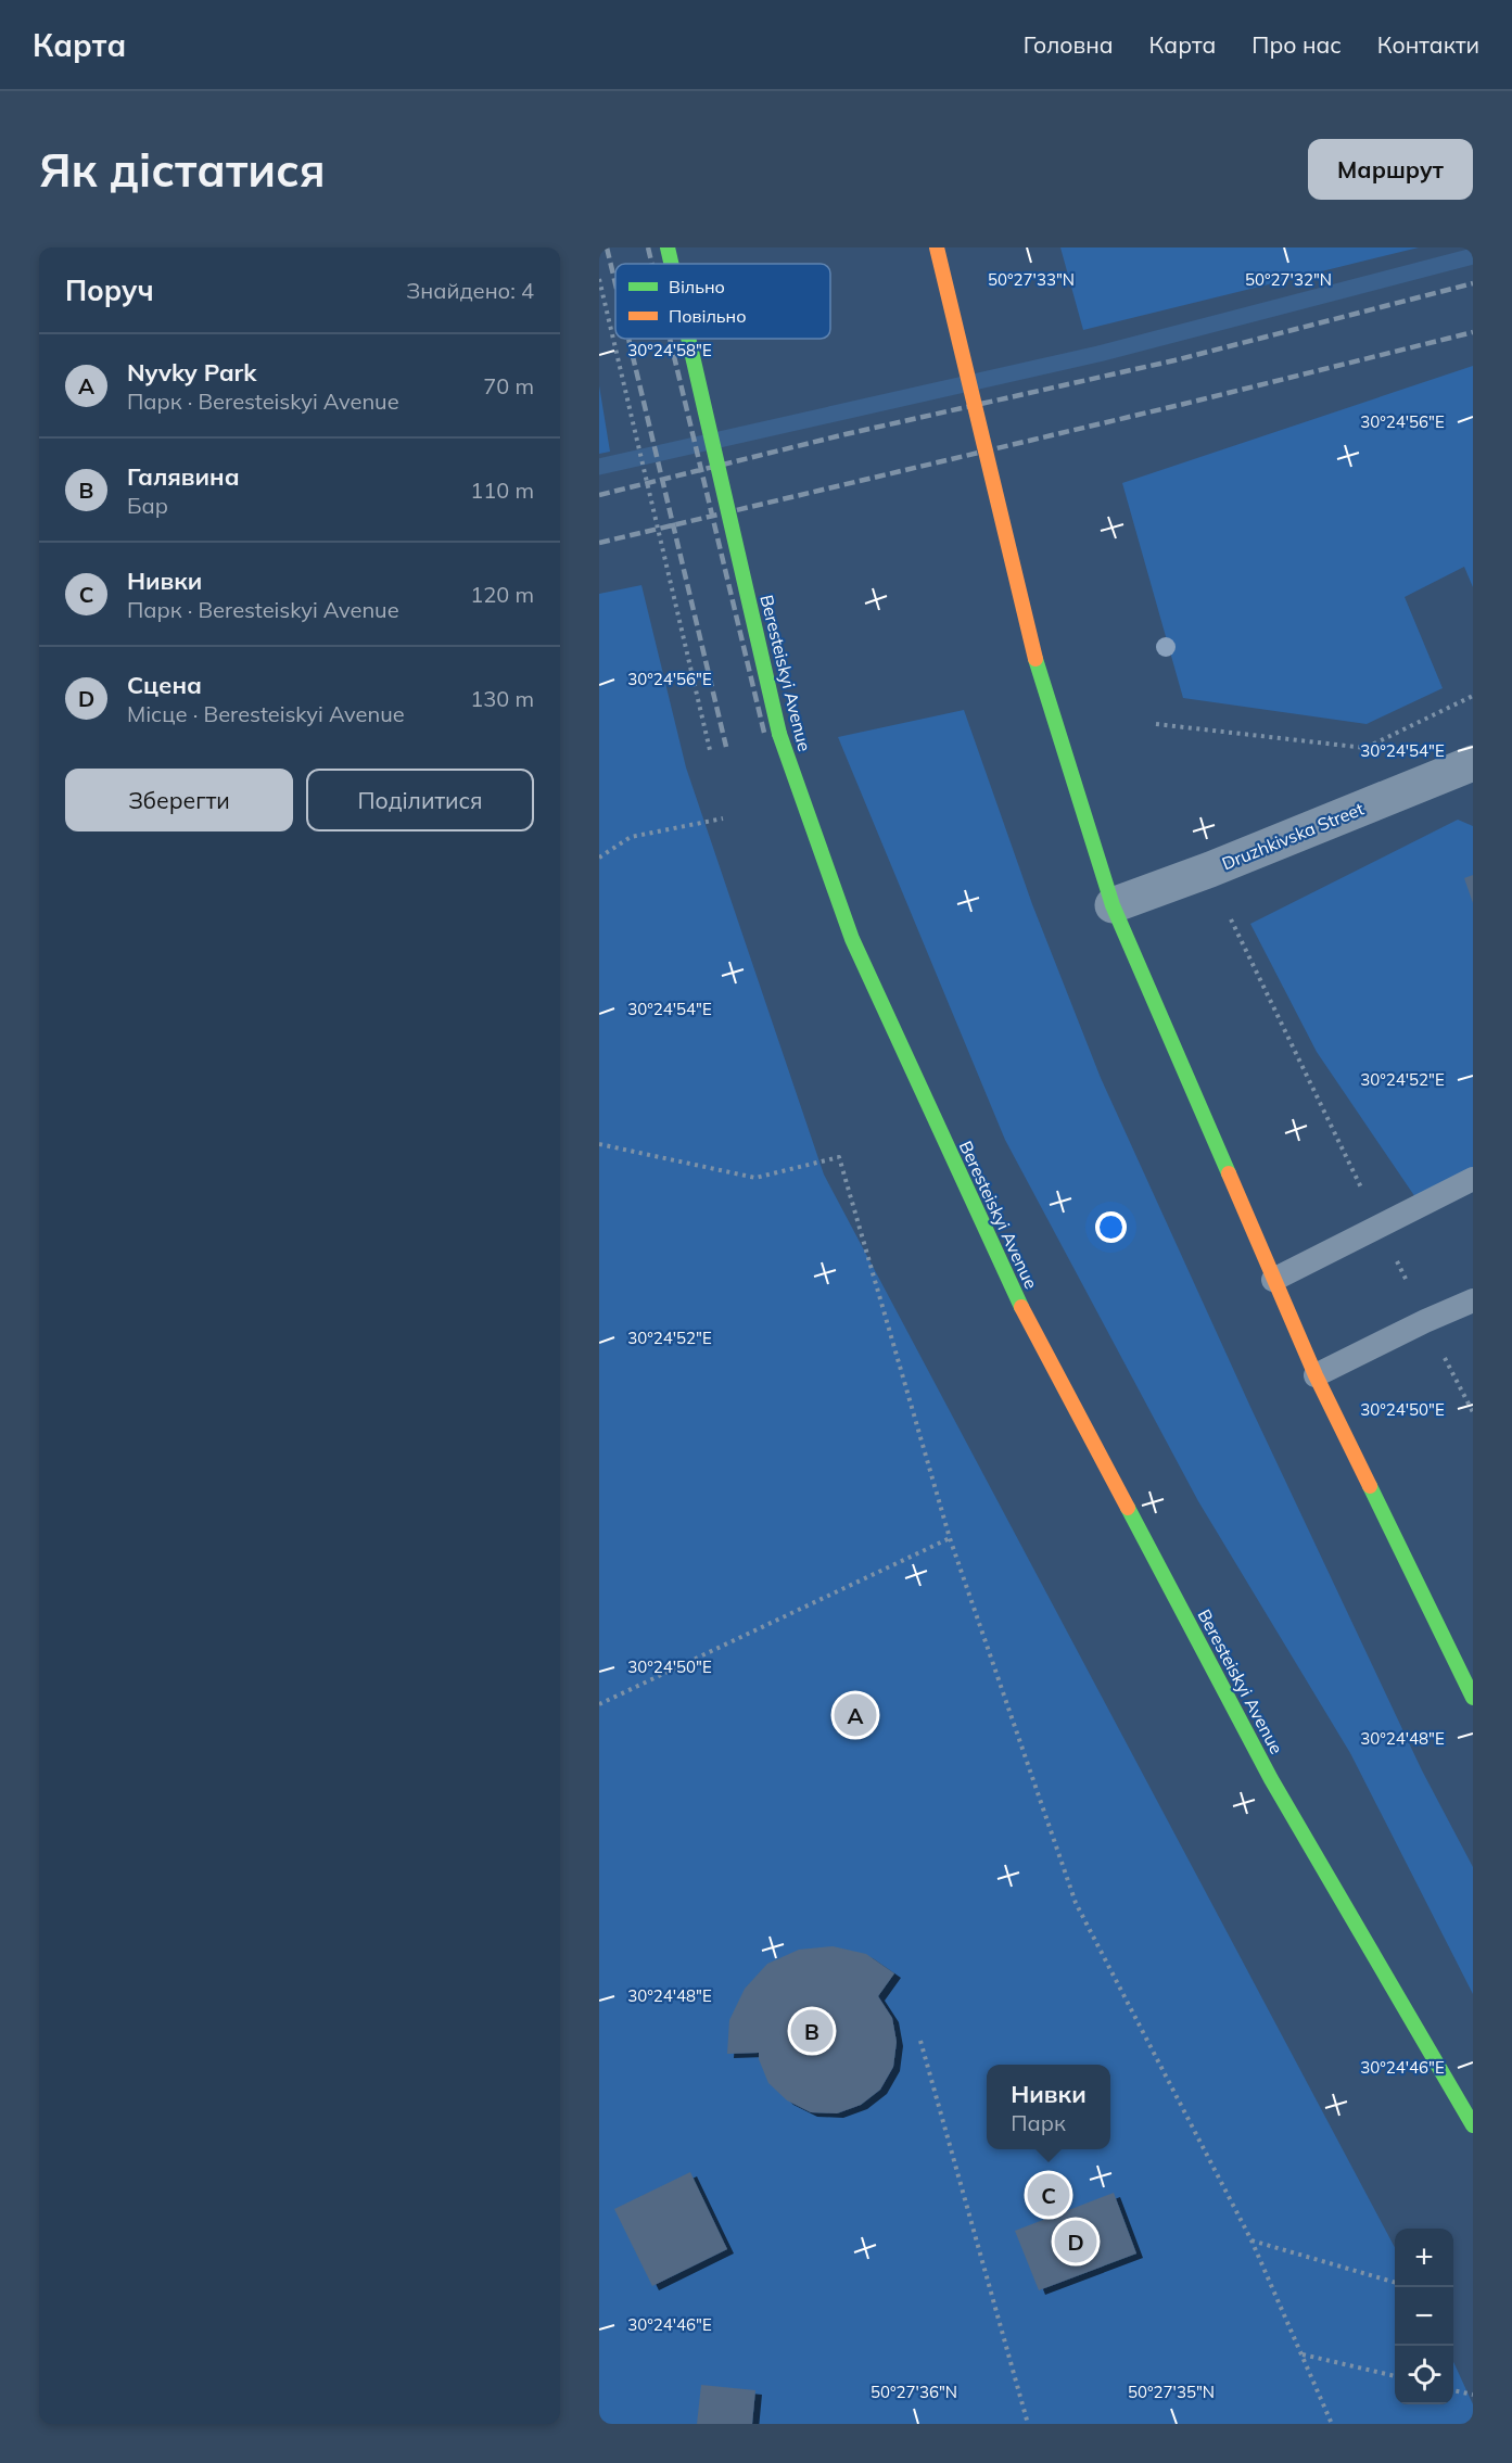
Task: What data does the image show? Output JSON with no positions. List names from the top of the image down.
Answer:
{
  "streets": {
    "main road": ["Beresteiskyi Avenue"],
    "street": ["Druzhkivska Street"]
  },
  "legend": ["Вільно", "Повільно"],
  "page": {
    "header": "Карта",
    "nav": [
      "Головна",
      "Карта",
      "Про нас",
      "Контакти"
    ],
    "buttons": [
      "Маршрут",
      ["Зберегти", "Поділитися"]
    ],
    "title": "Як дістатися",
    "heading": ["Поруч", "Знайдено: 4"],
    "list": [
      {
        "mark": "A",
        "name": "Nyvky Park",
        "note": "Парк · Beresteiskyi Avenue",
        "value": "70 m"
      },
      {
        "mark": "B",
        "name": "Галявина",
        "note": "Бар",
        "value": "110 m"
      },
      {
        "mark": "C",
        "name": "Нивки",
        "note": "Парк · Beresteiskyi Avenue",
        "value": "120 m"
      },
      {
        "mark": "D",
        "name": "Сцена",
        "note": "Місце · Beresteiskyi Avenue",
        "value": "130 m"
      }
    ],
    "pins": [
      "A",
      "B",
      "C",
      "D"
    ],
    "popup": ["Нивки", "Парк"],
    "map_buttons": ["+", "−"]
  },
  "coordinates": [
    "50°27'33\"N",
    "50°27'32\"N",
    "30°24'58\"E",
    "30°24'56\"E",
    "30°24'54\"E",
    "30°24'52\"E",
    "30°24'50\"E",
    "30°24'48\"E",
    "30°24'46\"E",
    "50°27'36\"N",
    "50°27'35\"N"
  ]
}
